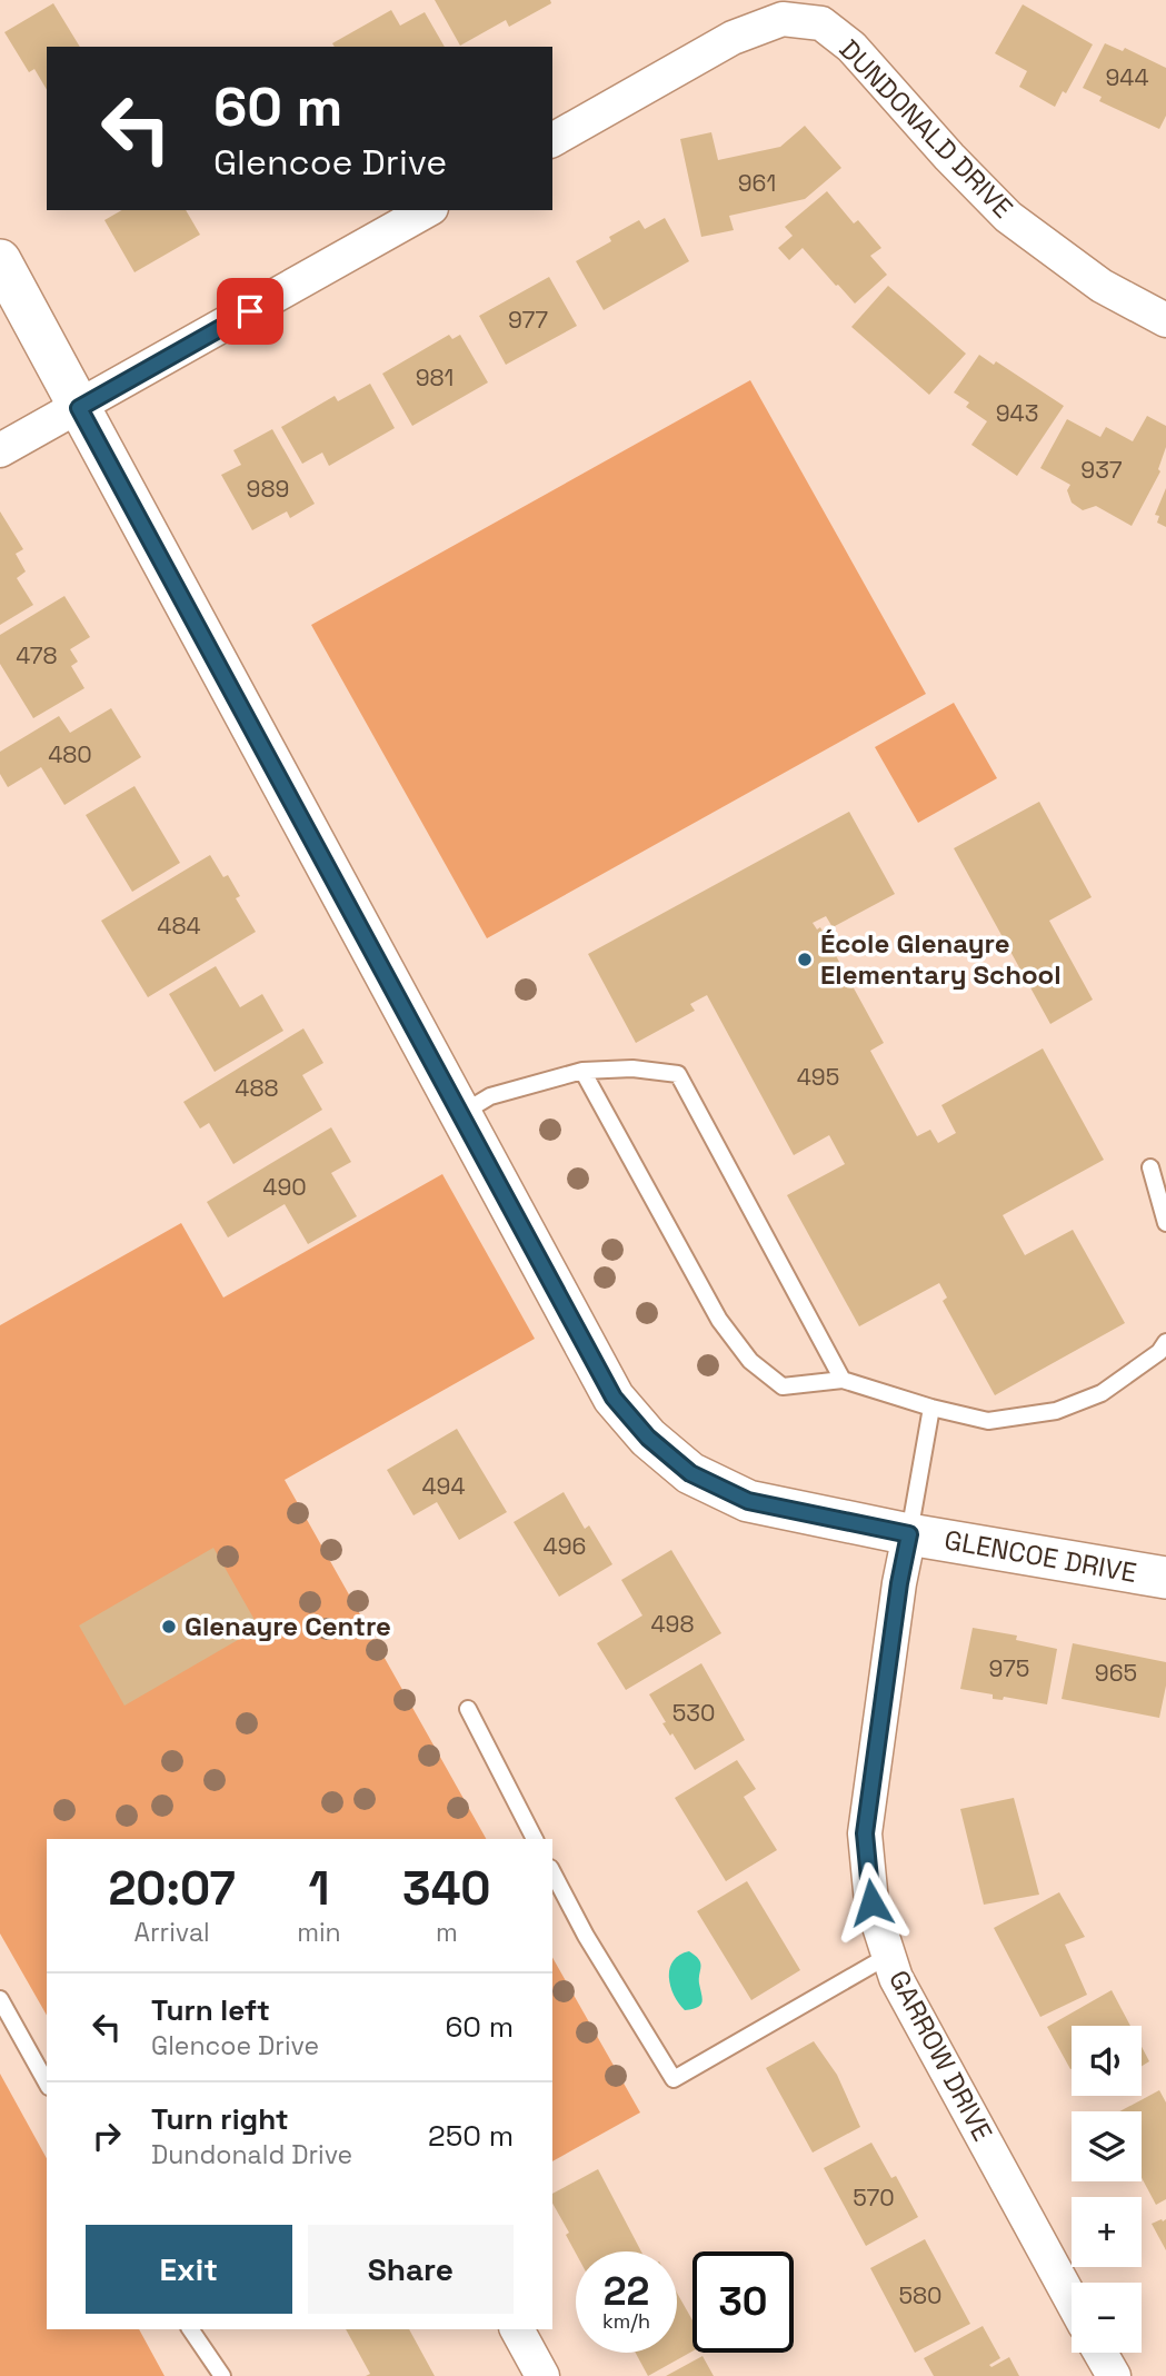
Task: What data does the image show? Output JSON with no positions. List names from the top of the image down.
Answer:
{
  "streets": {
    "street": ["DUNDONALD DRIVE", "GLENCOE DRIVE", "GARROW DRIVE"]
  },
  "crossings": [
    ["GLENCOE DRIVE", "GARROW DRIVE"]
  ],
  "places": ["École Glenayre Elementary School", "Glenayre Centre"],
  "house_numbers": [
    "944",
    "961",
    "977",
    "981",
    "943",
    "937",
    "989",
    "478",
    "480",
    "484",
    "495",
    "488",
    "490",
    "494",
    "496",
    "498",
    "975",
    "965",
    "530",
    "570",
    "580"
  ],
  "page": {
    "turn": ["60 m", "Glencoe Drive"],
    "eta": [
      "20:07",
      "Arrival",
      "1",
      "min",
      "340",
      "m"
    ],
    "list": [
      {
        "name": "Turn left",
        "note": "Glencoe Drive",
        "value": "60 m"
      },
      {
        "name": "Turn right",
        "note": "Dundonald Drive",
        "value": "250 m"
      }
    ],
    "map_buttons": ["+", "−"],
    "buttons": ["Exit", "Share"],
    "speed": "22 km/h",
    "limit": "30"
  }
}
